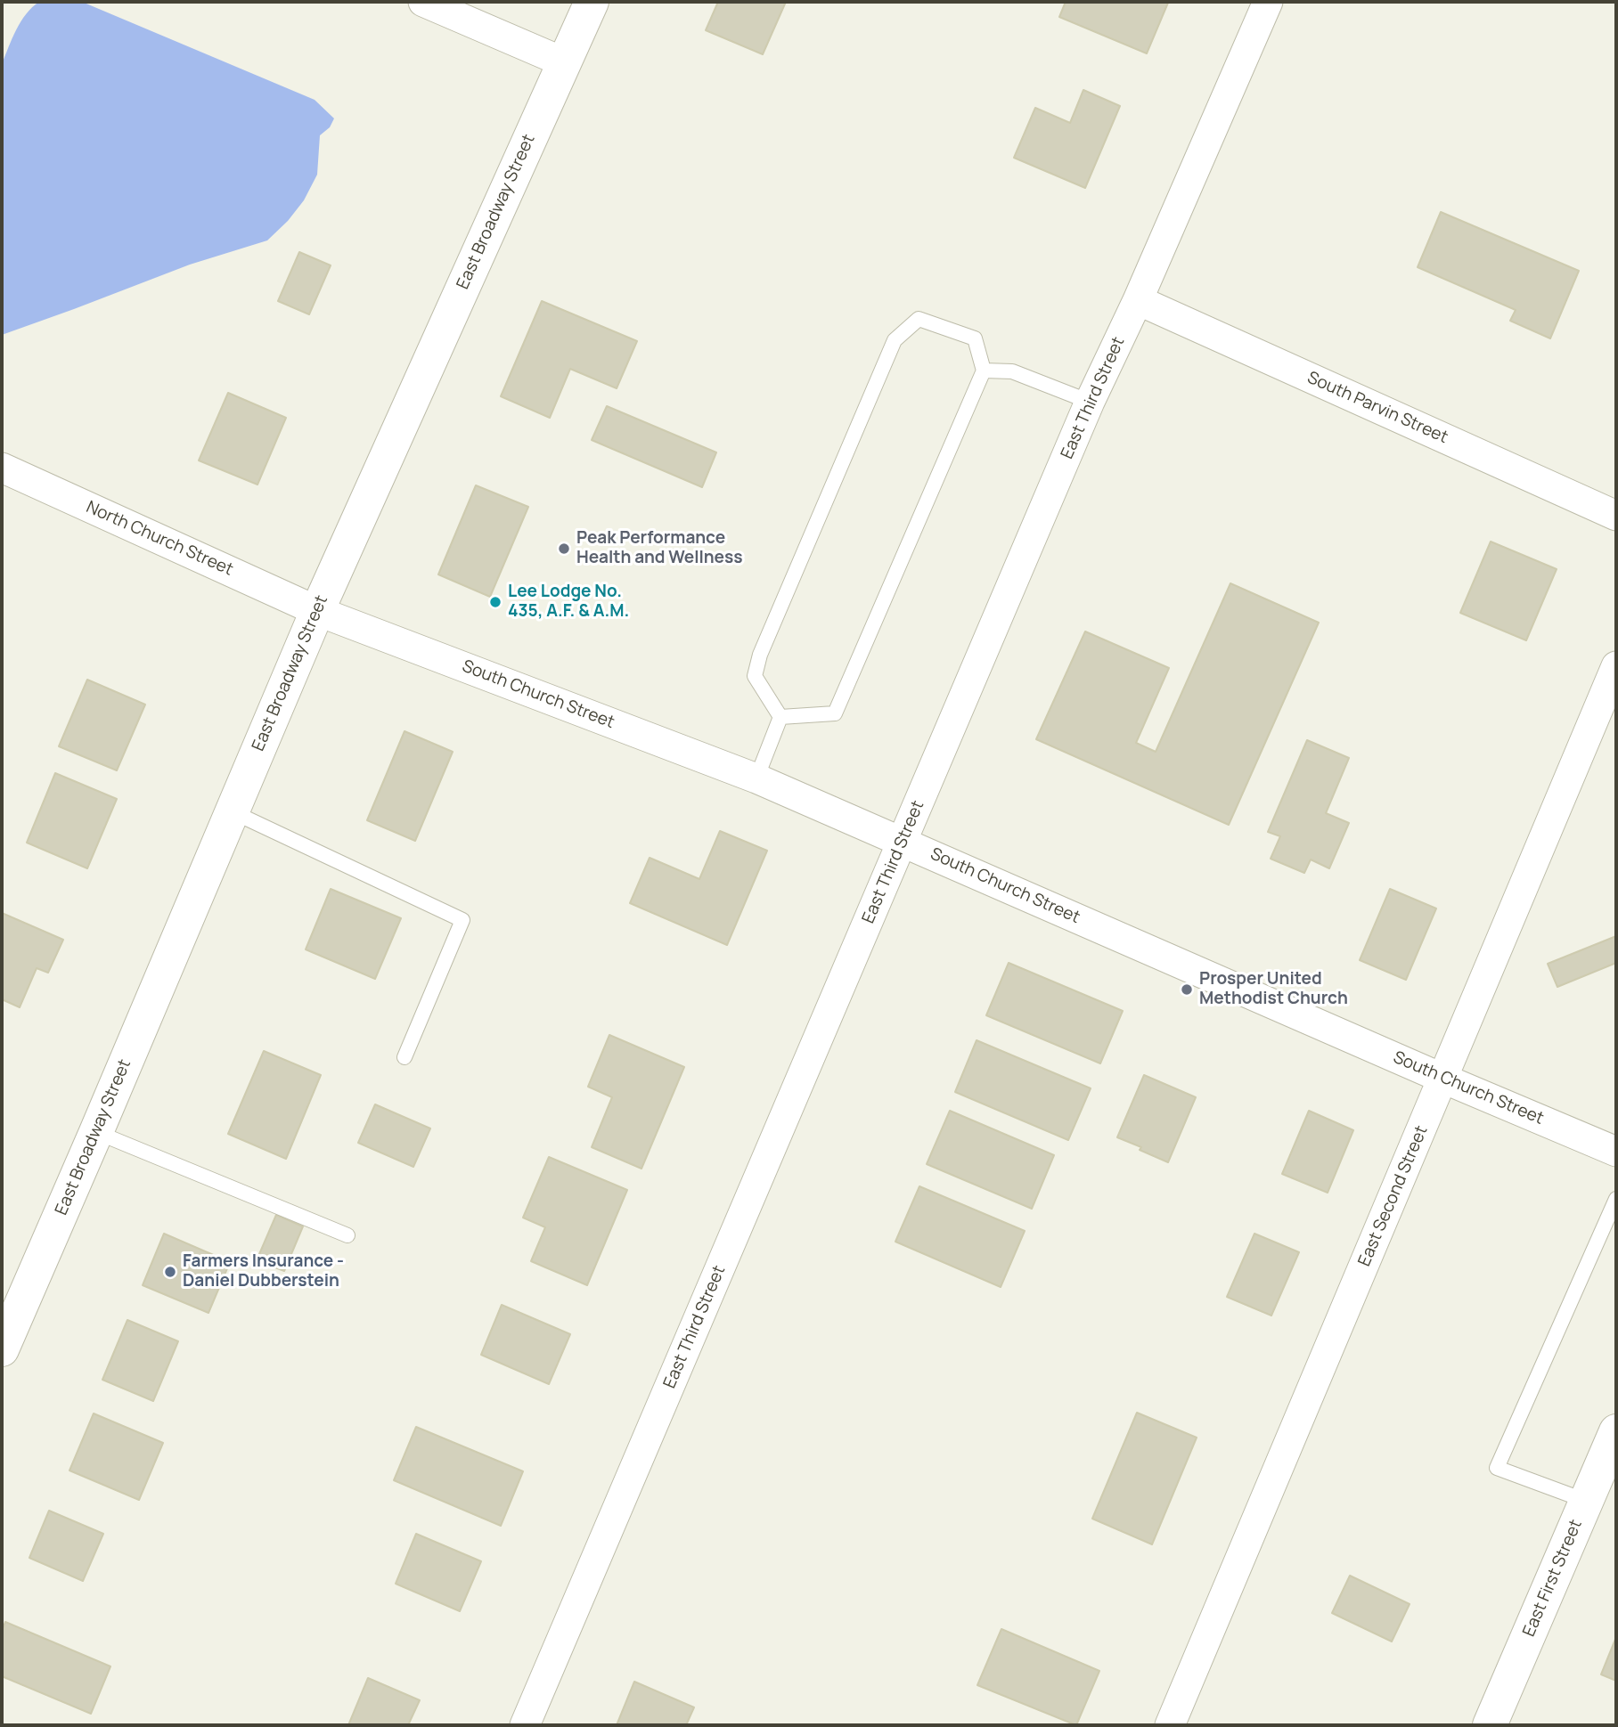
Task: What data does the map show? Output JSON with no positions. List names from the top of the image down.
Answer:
{
  "streets": {
    "street": [
      "East Broadway Street",
      "East Third Street",
      "South Parvin Street",
      "North Church Street",
      "South Church Street",
      "East Second Street",
      "East First Street"
    ]
  },
  "crossings": [
    ["East Broadway Street", "North Church Street"],
    ["East Broadway Street", "South Church Street"],
    ["East Third Street", "South Parvin Street"],
    ["East Third Street", "South Church Street"],
    ["North Church Street", "South Church Street"],
    ["South Church Street", "East Second Street"]
  ],
  "places": [
    "Peak Performance Health and Wellness",
    "Lee Lodge No. 435, A.F. & A.M.",
    "Prosper United Methodist Church",
    "Farmers Insurance - Daniel Dubberstein"
  ]
}
